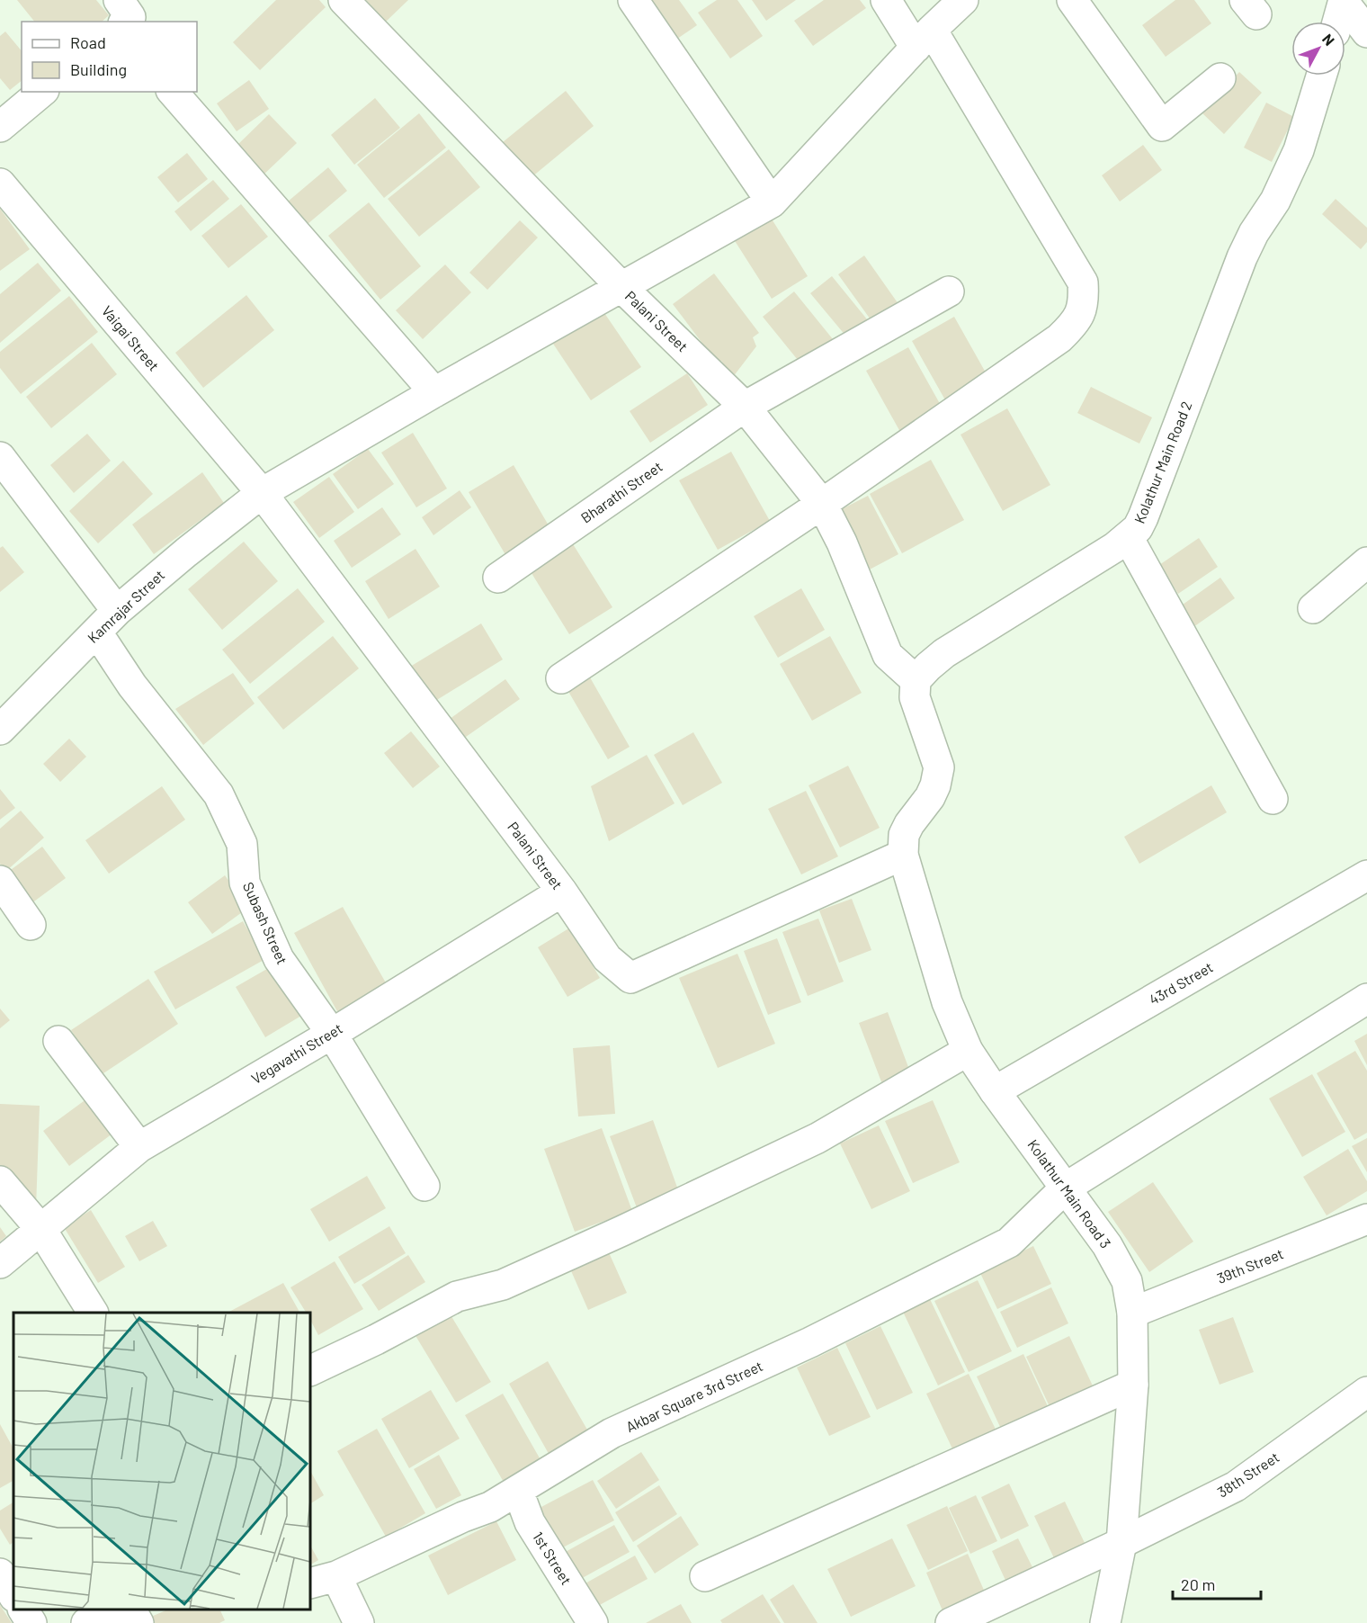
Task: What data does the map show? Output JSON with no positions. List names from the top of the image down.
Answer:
{
  "streets": {
    "street": [
      "Palani Street",
      "Vaigai Street",
      "Kolathur Main Road 2",
      "Bharathi Street",
      "Kamrajar Street",
      "Subash Street",
      "43rd Street",
      "Vegavathi Street",
      "Kolathur Main Road 3",
      "39th Street",
      "Akbar Square 3rd Street",
      "38th Street",
      "1st Street"
    ]
  },
  "crossings": [
    ["Palani Street", "Vaigai Street"],
    ["Palani Street", "Kolathur Main Road 2"],
    ["Palani Street", "Bharathi Street"],
    ["Palani Street", "Kamrajar Street"],
    ["Palani Street", "Vegavathi Street"],
    ["Palani Street", "Kolathur Main Road 3"],
    ["Vaigai Street", "Kamrajar Street"],
    ["Kolathur Main Road 2", "Kolathur Main Road 3"],
    ["Kamrajar Street", "Subash Street"],
    ["Subash Street", "Vegavathi Street"],
    ["43rd Street", "Kolathur Main Road 3"],
    ["Kolathur Main Road 3", "39th Street"],
    ["Kolathur Main Road 3", "Akbar Square 3rd Street"],
    ["Kolathur Main Road 3", "38th Street"],
    ["Akbar Square 3rd Street", "1st Street"]
  ],
  "legend": ["Road", "Building"],
  "scale_bar": "20 m",
  "north": "top right"
}
